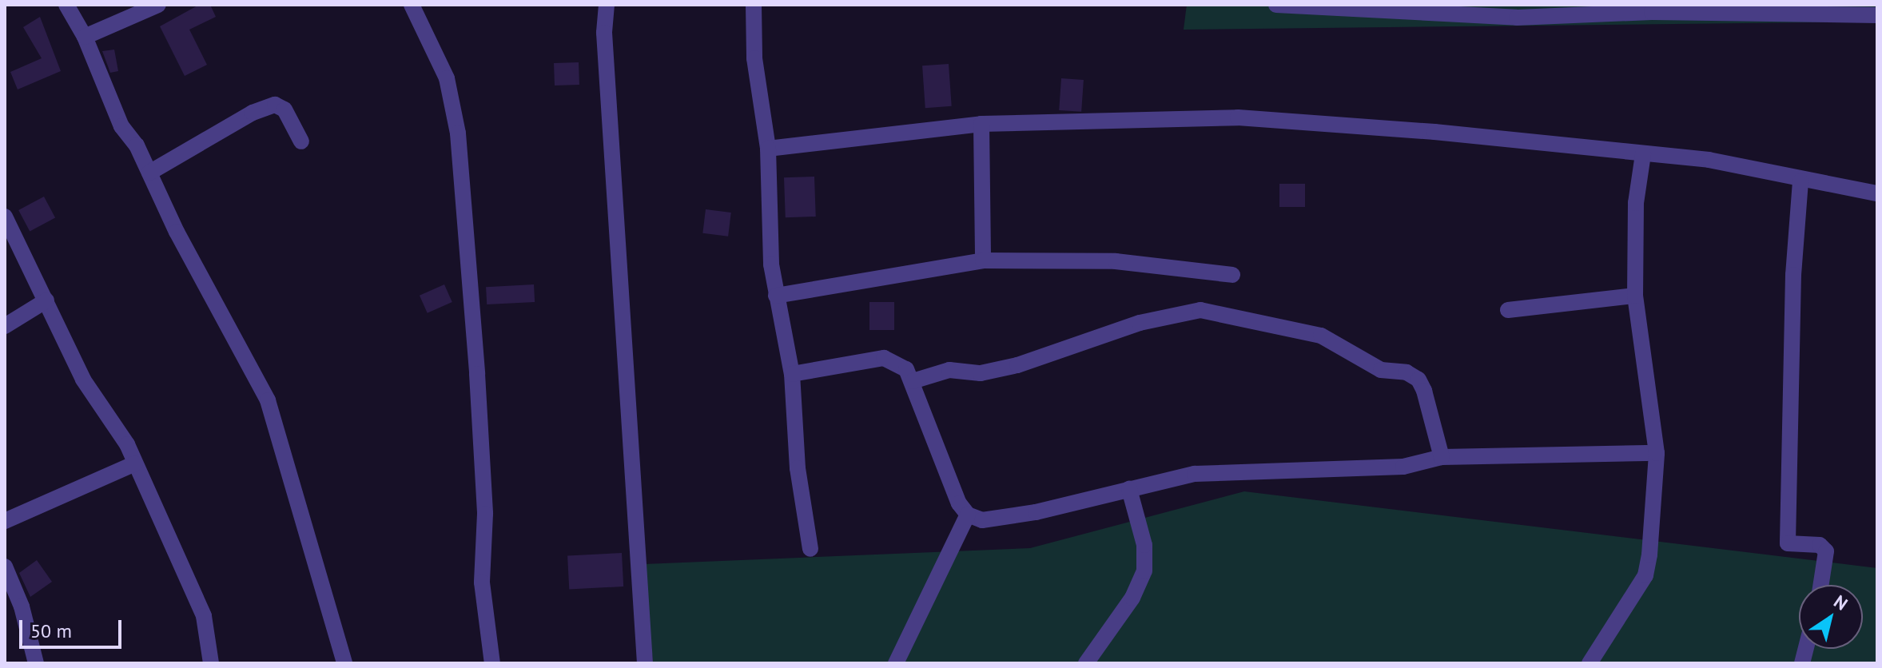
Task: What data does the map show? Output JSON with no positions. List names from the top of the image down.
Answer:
{
  "scale_bar": "50 m",
  "north": "top right"
}
